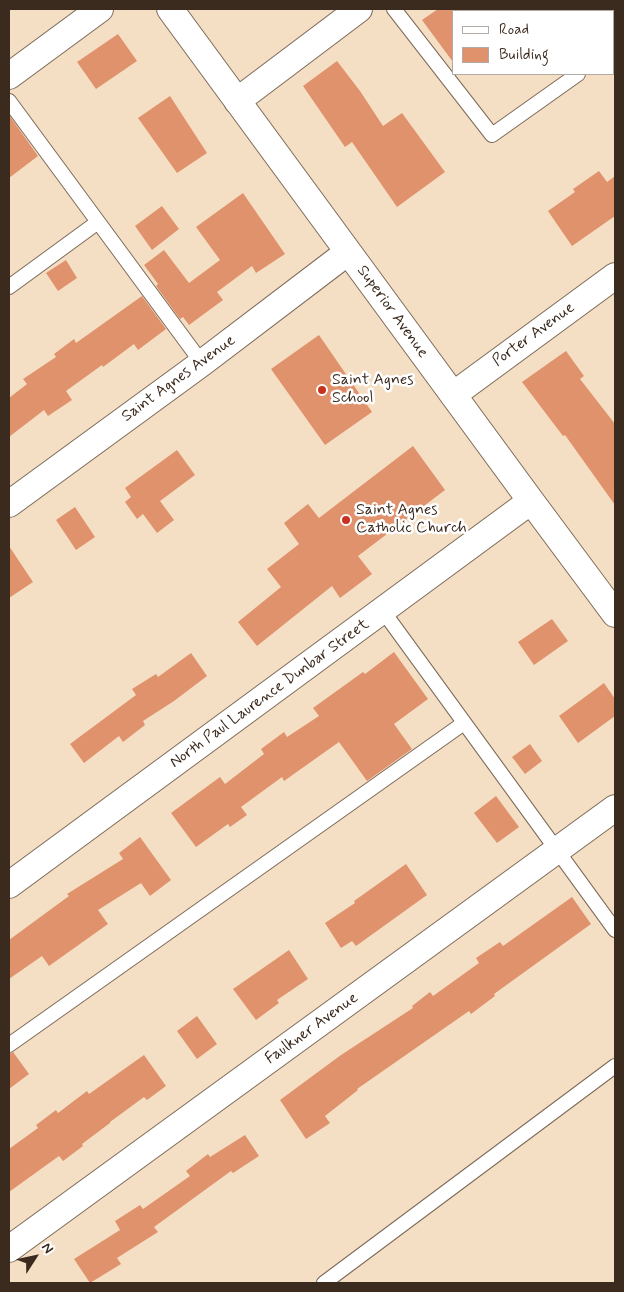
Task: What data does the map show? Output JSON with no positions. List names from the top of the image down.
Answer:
{
  "streets": {
    "street": [
      "Superior Avenue",
      "Porter Avenue",
      "Saint Agnes Avenue",
      "North Paul Laurence Dunbar Street",
      "Faulkner Avenue"
    ]
  },
  "crossings": [
    ["Superior Avenue", "Porter Avenue"],
    ["Superior Avenue", "Saint Agnes Avenue"],
    ["Superior Avenue", "North Paul Laurence Dunbar Street"]
  ],
  "places": ["Saint Agnes School", "Saint Agnes Catholic Church"],
  "legend": ["Road", "Building"],
  "north": "top right"
}
